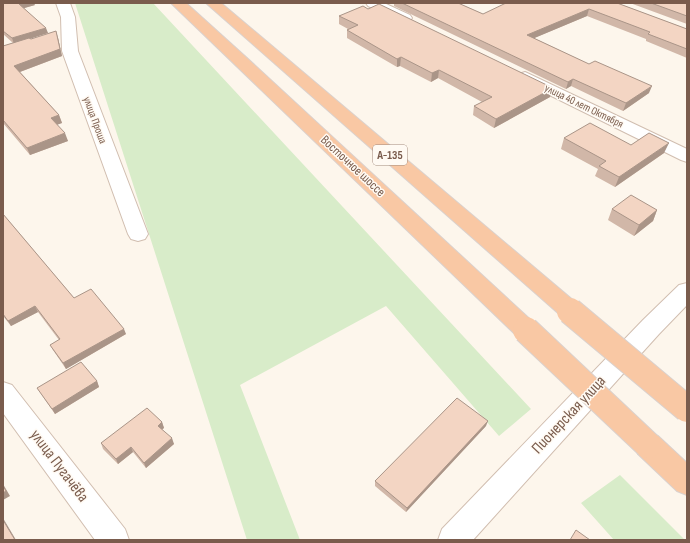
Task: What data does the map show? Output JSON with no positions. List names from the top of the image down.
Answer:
{
  "streets": {
    "highway": ["А-135", "Восточное шоссе"],
    "street": [
      "улица 40 лет Октября",
      "улица Проша",
      "Пионерская улица",
      "улица Пугачёва"
    ]
  }
}
